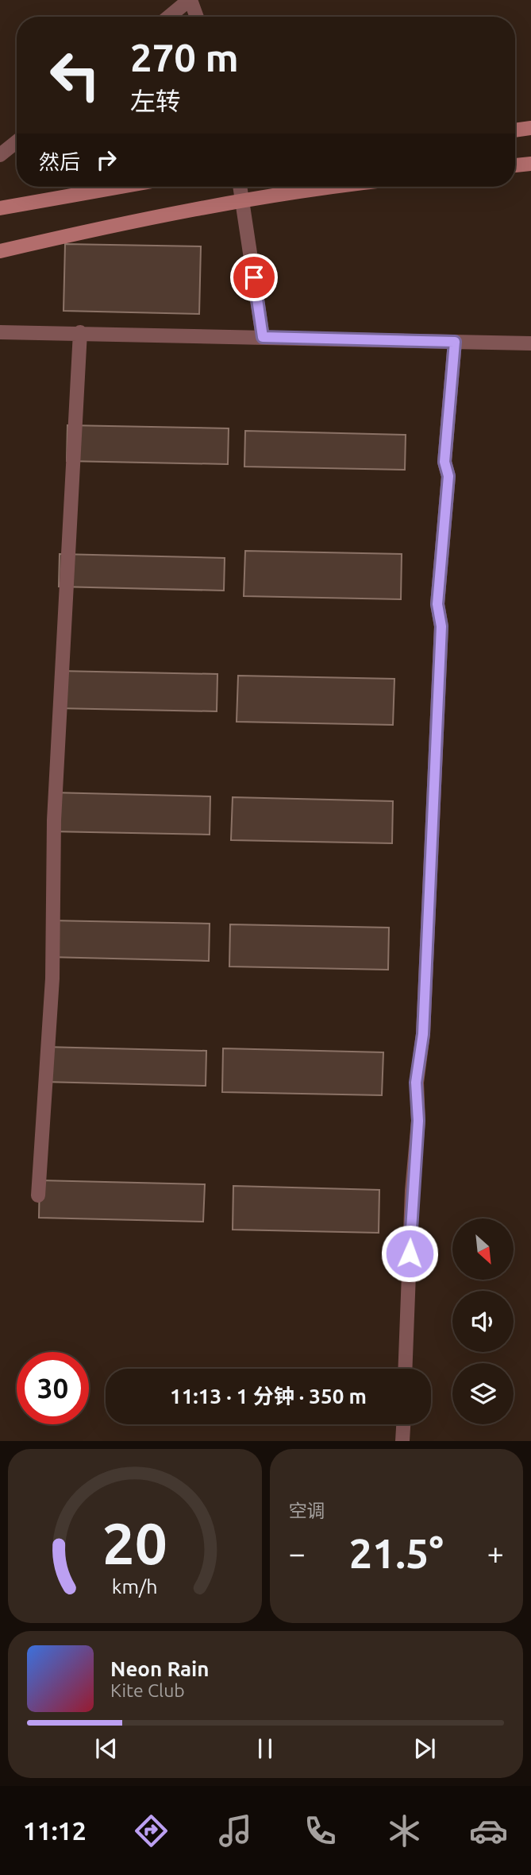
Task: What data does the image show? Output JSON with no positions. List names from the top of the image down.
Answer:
{
  "north": "bottom right",
  "page": {
    "turn": ["270 m", "左转"],
    "then": "然后",
    "limit": "30",
    "trip": "11:13 · 1 分钟 · 350 m",
    "tile": "空调",
    "heat": ["−", "21.5°", "+"],
    "song": ["Neon Rain", "Kite Club"],
    "tabs": "11:12",
    "gauge": ["20", "km/h"]
  }
}
